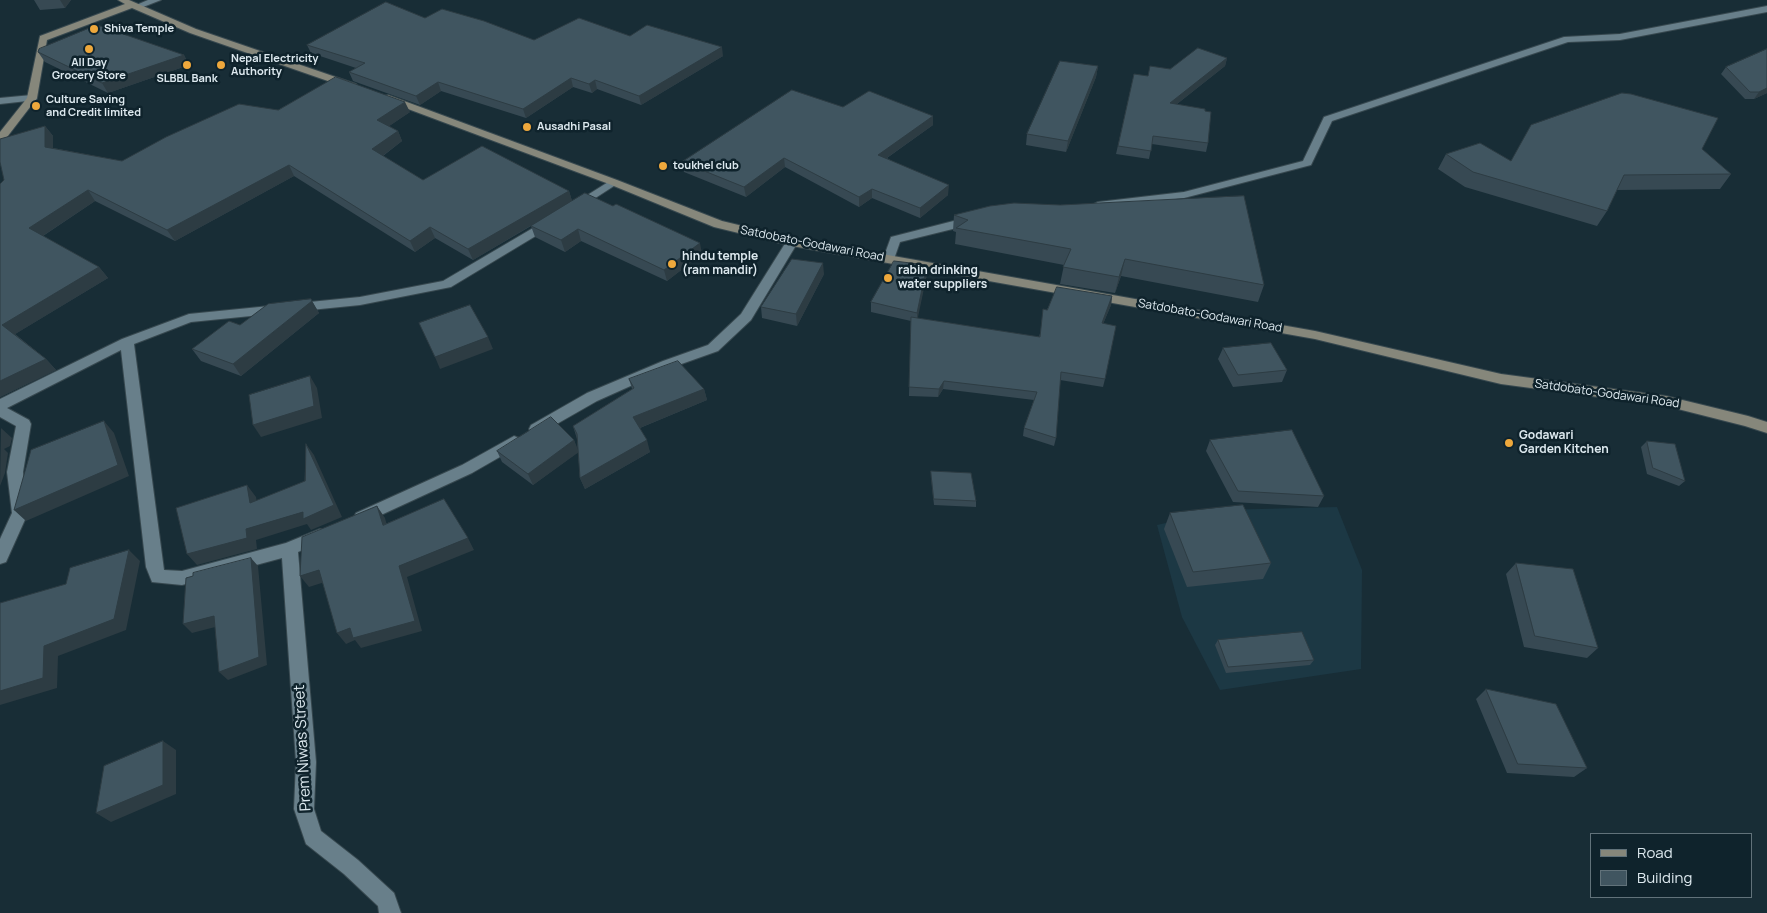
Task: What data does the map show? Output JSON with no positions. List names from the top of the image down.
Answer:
{
  "streets": {
    "street": ["Satdobato-Godawari Road", "Prem Niwas Street"]
  },
  "places": [
    "Shiva Temple",
    "All Day Grocery Store",
    "SLBBL Bank",
    "Nepal Electricity Authority",
    "Culture Saving and Credit limited",
    "Ausadhi Pasal",
    "toukhel club",
    "hindu temple (ram mandir)",
    "rabin drinking water suppliers",
    "Godawari Garden Kitchen"
  ],
  "legend": ["Road", "Building"]
}
